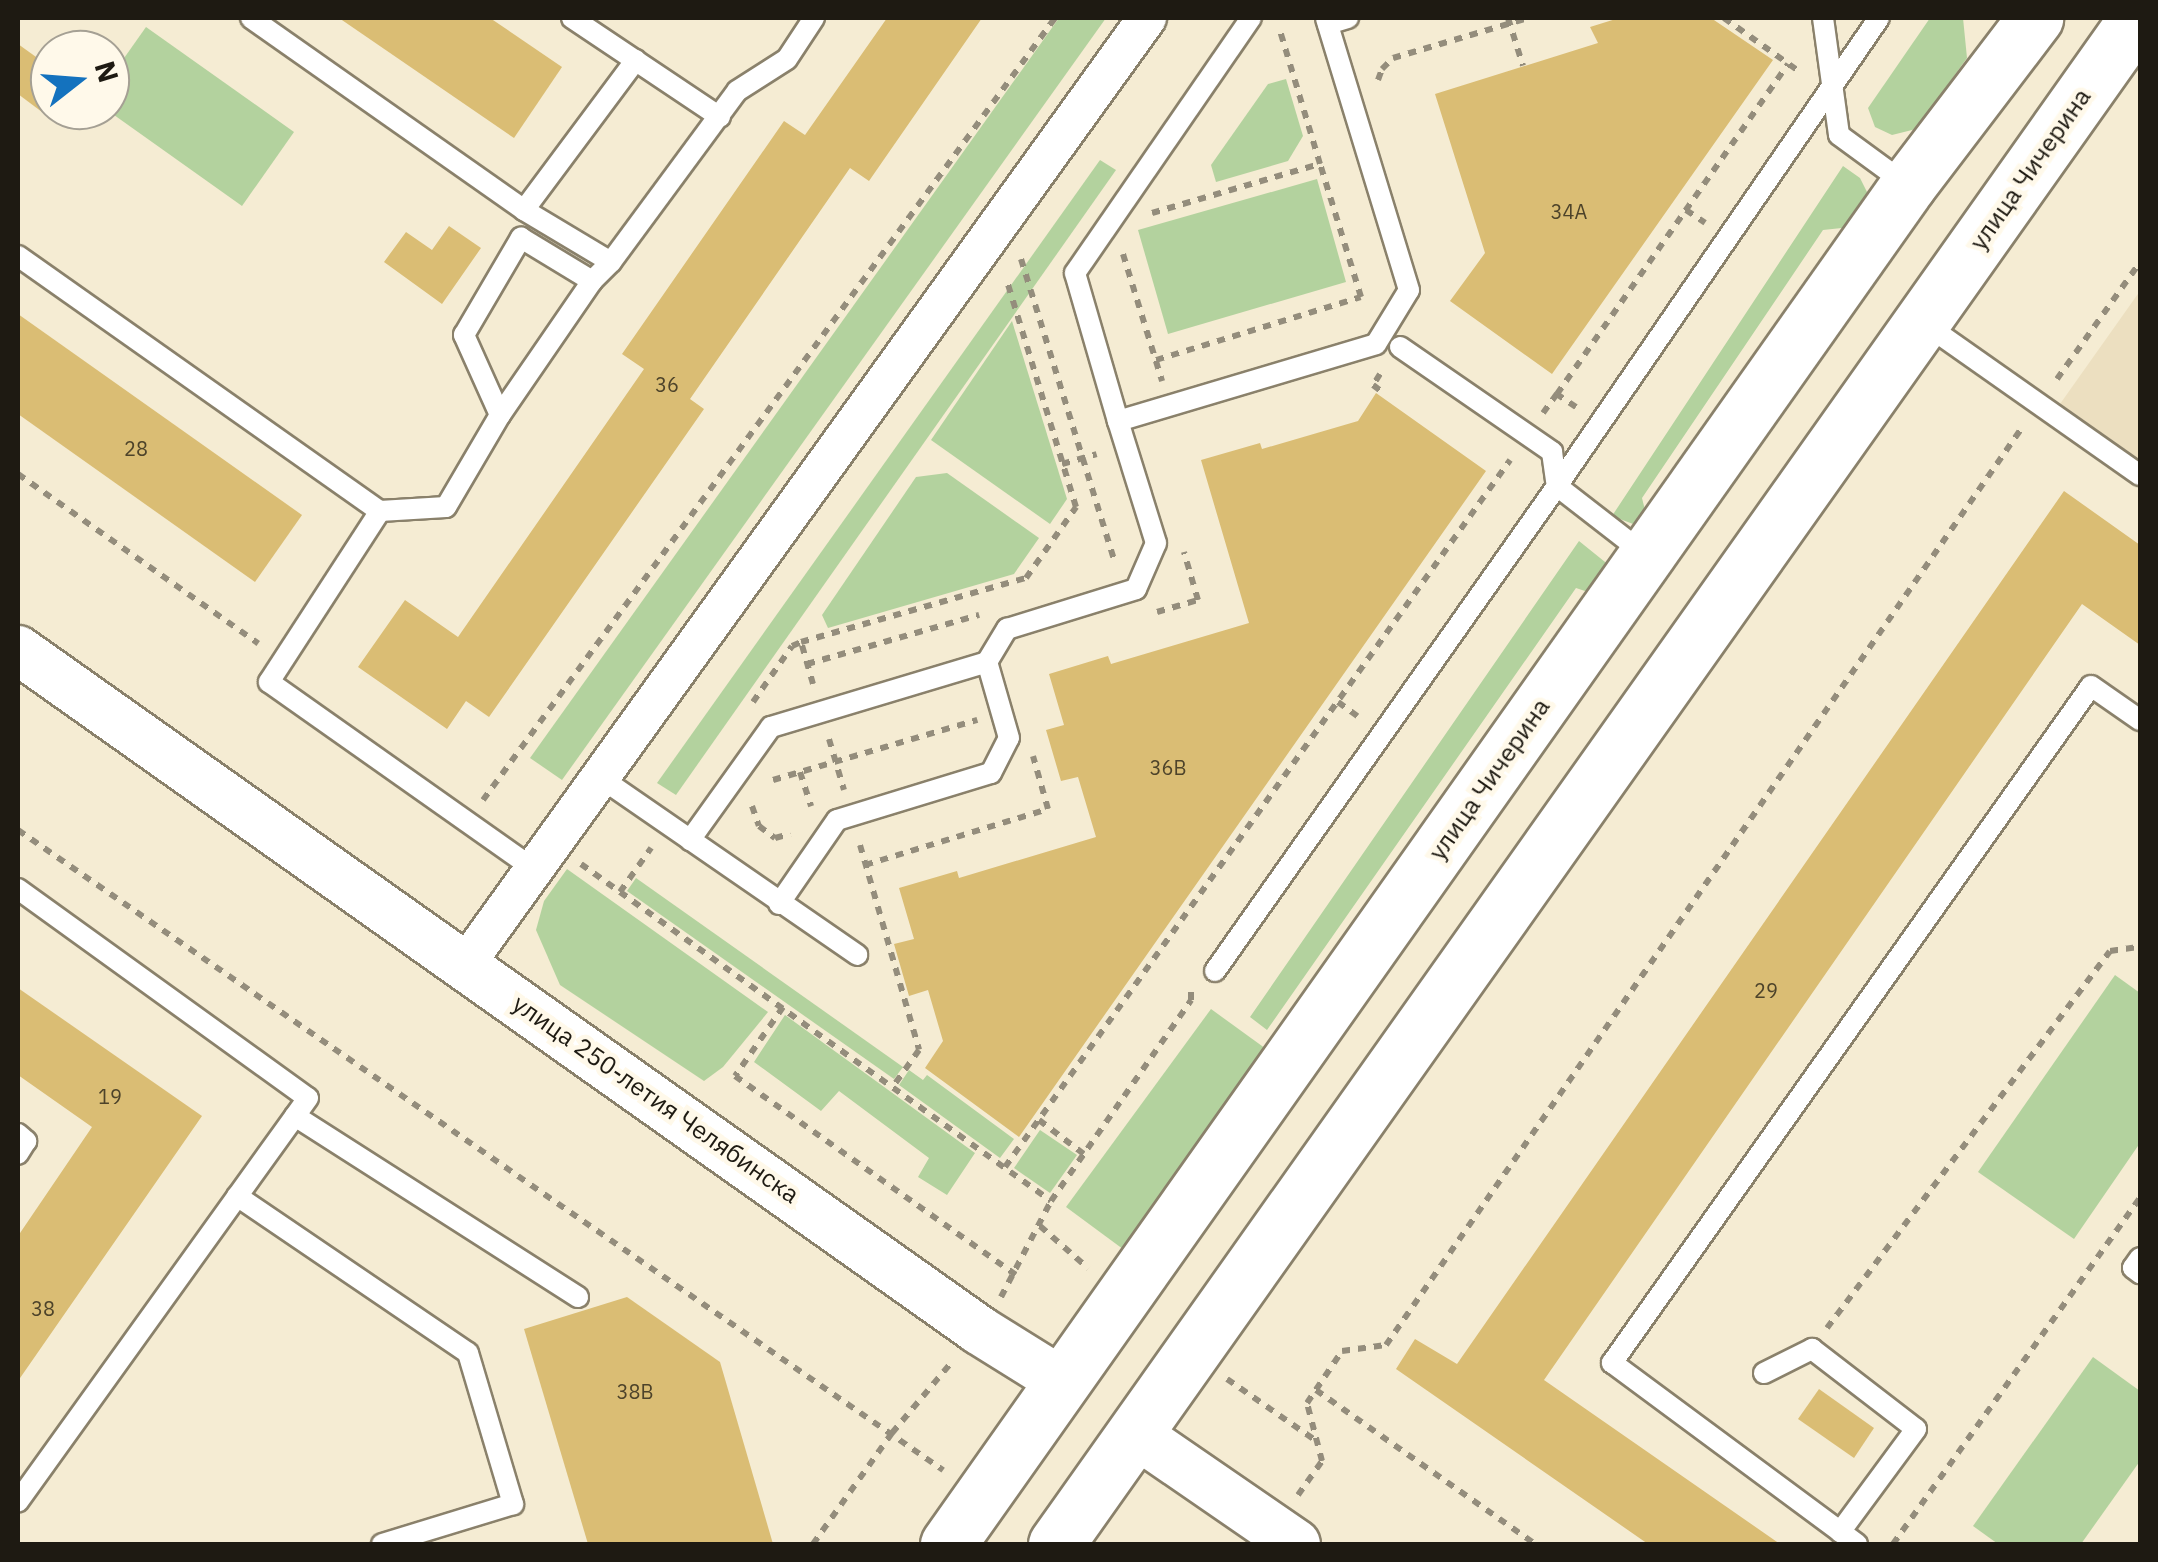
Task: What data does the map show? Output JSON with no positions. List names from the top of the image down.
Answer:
{
  "streets": {
    "main road": ["улица Чичерина", "улица 250-летия Челябинска"]
  },
  "crossings": [
    ["улица Чичерина", "улица 250-летия Челябинска"]
  ],
  "house_numbers": [
    "34А",
    "36",
    "28",
    "36В",
    "29",
    "19",
    "38",
    "38В"
  ],
  "north": "right"
}
